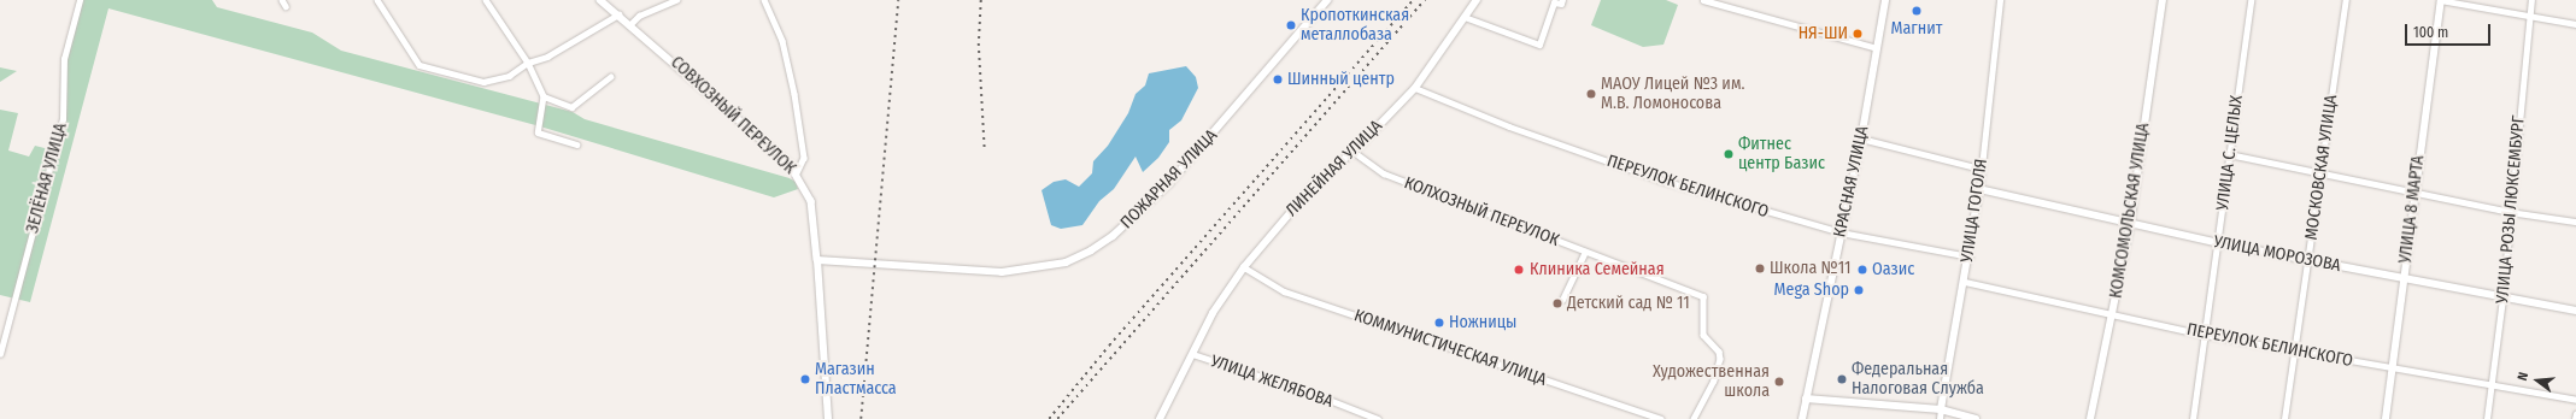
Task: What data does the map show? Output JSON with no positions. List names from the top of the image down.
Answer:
{
  "streets": {
    "main road": ["ПОЖАРНАЯ УЛИЦА", "КРАСНАЯ УЛИЦА", "УЛИЦА 8 МАРТА"],
    "street": [
      "СОВХОЗНЫЙ ПЕРЕУЛОК",
      "УЛИЦА С. ЦЕЛЫХ",
      "МОСКОВСКАЯ УЛИЦА",
      "ЛИНЕЙНАЯ УЛИЦА",
      "ЗЕЛЁНАЯ УЛИЦА",
      "ПЕРЕУЛОК БЕЛИНСКОГО",
      "УЛИЦА РОЗЫ ЛЮКСЕМБУРГ",
      "УЛИЦА ГОГОЛЯ",
      "КОМСОМОЛЬСКАЯ УЛИЦА",
      "КОЛХОЗНЫЙ ПЕРЕУЛОК",
      "УЛИЦА МОРОЗОВА",
      "КОММУНИСТИЧЕСКАЯ УЛИЦА",
      "УЛИЦА ЖЕЛЯБОВА"
    ]
  },
  "crossings": [
    ["СОВХОЗНЫЙ ПЕРЕУЛОК", "ПОЖАРНАЯ УЛИЦА"],
    ["УЛИЦА С. ЦЕЛЫХ", "ПЕРЕУЛОК БЕЛИНСКОГО"],
    ["УЛИЦА С. ЦЕЛЫХ", "УЛИЦА МОРОЗОВА"],
    ["МОСКОВСКАЯ УЛИЦА", "ПЕРЕУЛОК БЕЛИНСКОГО"],
    ["МОСКОВСКАЯ УЛИЦА", "УЛИЦА МОРОЗОВА"],
    ["ЛИНЕЙНАЯ УЛИЦА", "ПЕРЕУЛОК БЕЛИНСКОГО"],
    ["ЛИНЕЙНАЯ УЛИЦА", "КОЛХОЗНЫЙ ПЕРЕУЛОК"],
    ["ЛИНЕЙНАЯ УЛИЦА", "КОММУНИСТИЧЕСКАЯ УЛИЦА"],
    ["ЛИНЕЙНАЯ УЛИЦА", "УЛИЦА ЖЕЛЯБОВА"],
    ["КРАСНАЯ УЛИЦА", "ПЕРЕУЛОК БЕЛИНСКОГО"],
    ["ПЕРЕУЛОК БЕЛИНСКОГО", "УЛИЦА 8 МАРТА"],
    ["ПЕРЕУЛОК БЕЛИНСКОГО", "УЛИЦА РОЗЫ ЛЮКСЕМБУРГ"],
    ["ПЕРЕУЛОК БЕЛИНСКОГО", "УЛИЦА ГОГОЛЯ"],
    ["ПЕРЕУЛОК БЕЛИНСКОГО", "КОМСОМОЛЬСКАЯ УЛИЦА"],
    ["УЛИЦА 8 МАРТА", "УЛИЦА МОРОЗОВА"],
    ["УЛИЦА РОЗЫ ЛЮКСЕМБУРГ", "УЛИЦА МОРОЗОВА"],
    ["УЛИЦА ГОГОЛЯ", "УЛИЦА МОРОЗОВА"],
    ["КОМСОМОЛЬСКАЯ УЛИЦА", "УЛИЦА МОРОЗОВА"]
  ],
  "places": [
    "Магнит",
    "Кропоткинская металлобаза",
    "НЯ-ШИ",
    "Шинный центр",
    "МАОУ Лицей №3 им. М.В. Ломоносова",
    "Фитнес центр Базис",
    "Школа №11",
    "Клиника Семейная",
    "Оазис",
    "Mega Shop",
    "Детский сад № 11",
    "Ножницы",
    "Магазин Пластмасса",
    "Федеральная Налоговая Служба",
    "Художественная школа"
  ],
  "scale_bar": "100 m",
  "north": "left"
}
